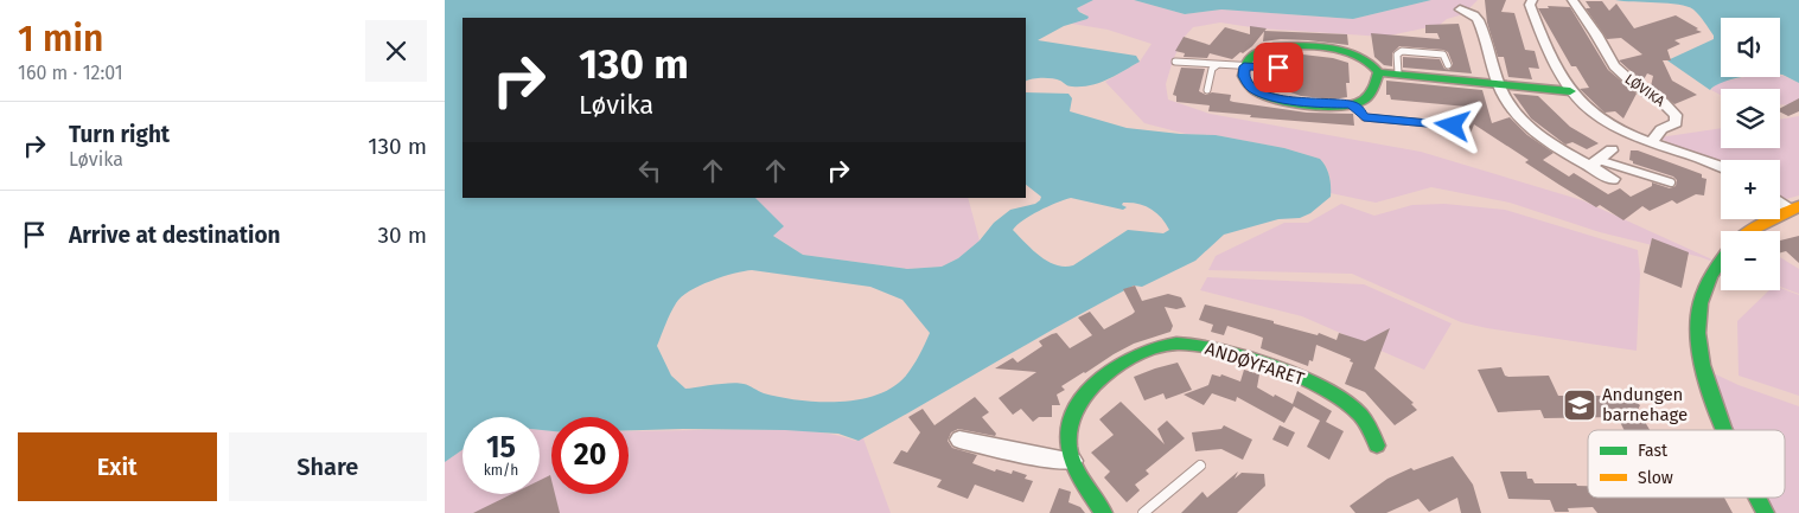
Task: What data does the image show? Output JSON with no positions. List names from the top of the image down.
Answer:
{
  "streets": {
    "street": ["LØVIKA", "ANDØYFARET"]
  },
  "places": {
    "school or university": ["Andungen barnehage"]
  },
  "legend": ["Fast", "Slow"],
  "page": {
    "heading": ["1 min", "160 m · 12:01"],
    "map_buttons": ["+", "−"],
    "turn": ["130 m", "Løvika"],
    "list": [
      {
        "name": "Turn right",
        "note": "Løvika",
        "value": "130 m"
      },
      {
        "name": "Arrive at destination",
        "value": "30 m"
      }
    ],
    "speed": "15 km/h",
    "limit": "20",
    "buttons": ["Exit", "Share"]
  }
}
